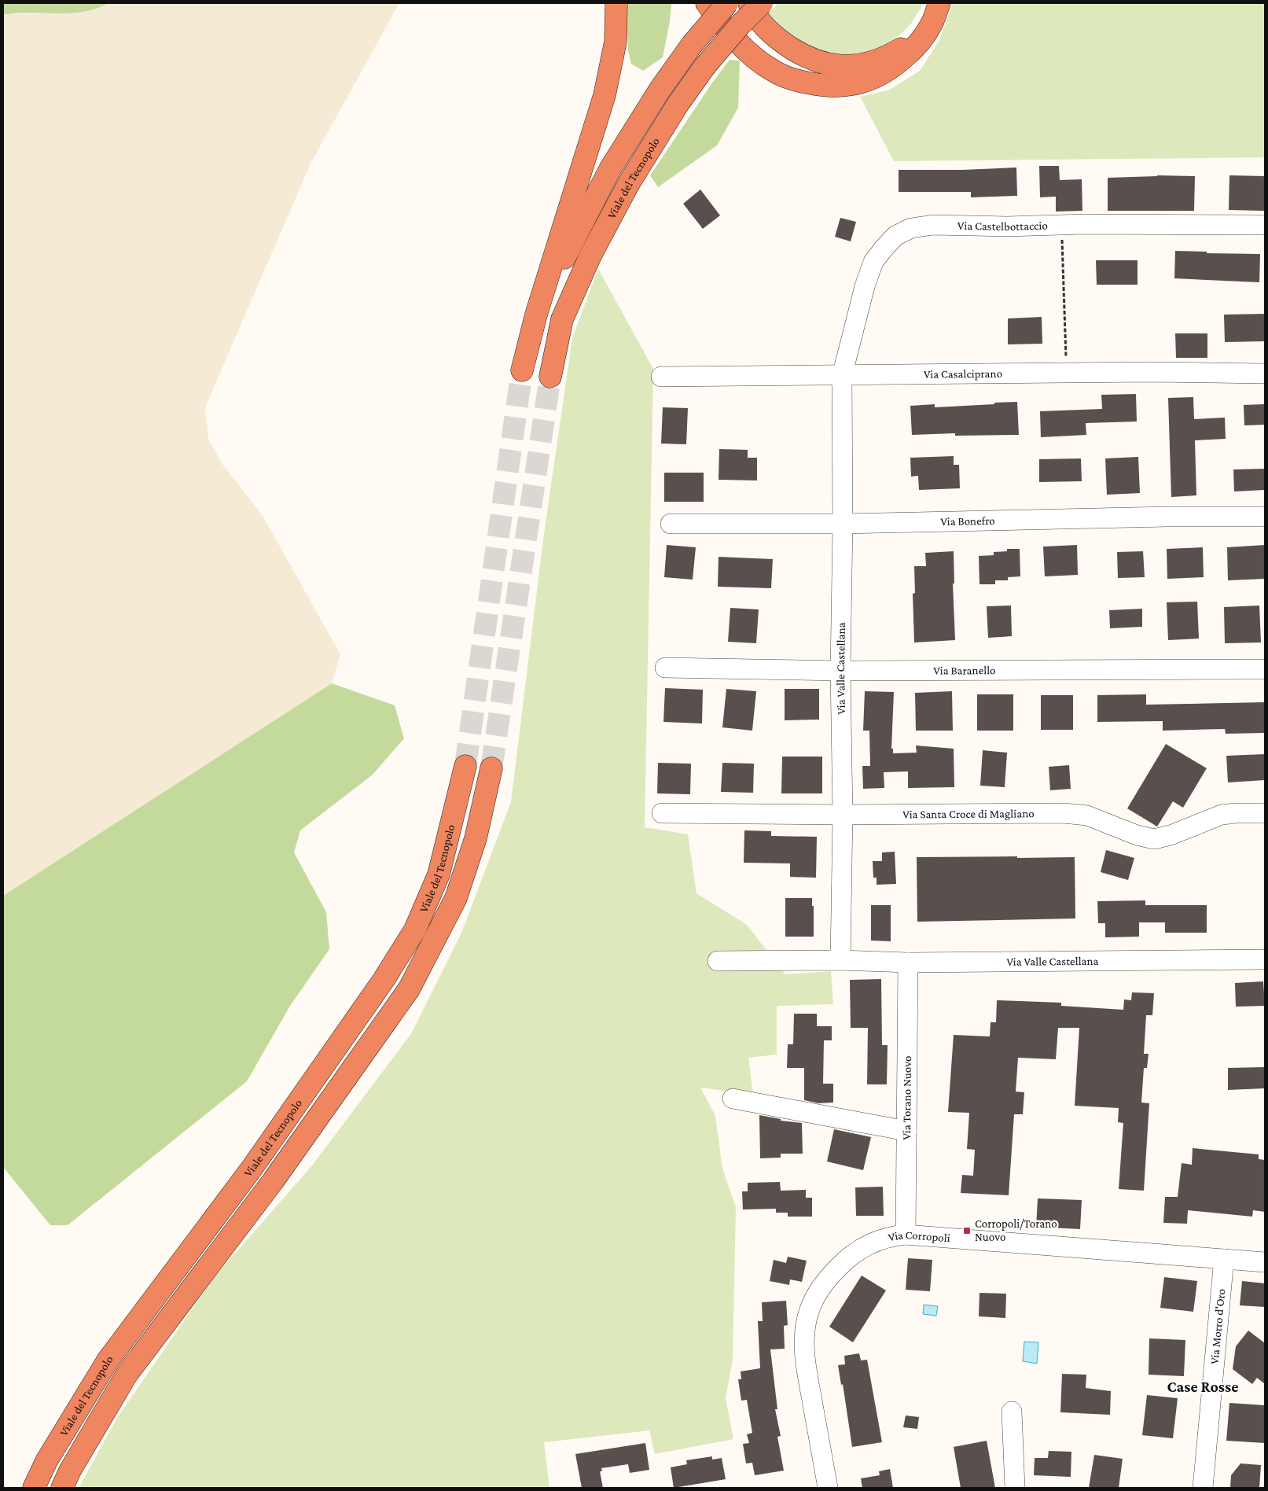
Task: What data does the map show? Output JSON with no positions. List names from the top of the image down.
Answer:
{
  "streets": {
    "highway": ["Viale del Tecnopolo"],
    "street": [
      "Via Castelbottaccio",
      "Via Casalciprano",
      "Via Bonefro",
      "Via Valle Castellana",
      "Via Baranello",
      "Via Santa Croce di Magliano",
      "Via Torano Nuovo",
      "Via Corropoli",
      "Via Morro d'Oro"
    ]
  },
  "crossings": [
    ["Via Castelbottaccio", "Via Casalciprano"],
    ["Via Castelbottaccio", "Via Valle Castellana"],
    ["Via Casalciprano", "Via Valle Castellana"],
    ["Via Bonefro", "Via Valle Castellana"],
    ["Via Valle Castellana", "Via Baranello"],
    ["Via Valle Castellana", "Via Santa Croce di Magliano"],
    ["Via Valle Castellana", "Via Torano Nuovo"],
    ["Via Torano Nuovo", "Via Corropoli"],
    ["Via Corropoli", "Via Morro d'Oro"]
  ],
  "districts": ["Case Rosse"],
  "places": {
    "transit": ["Corropoli/Torano Nuovo"]
  }
}
